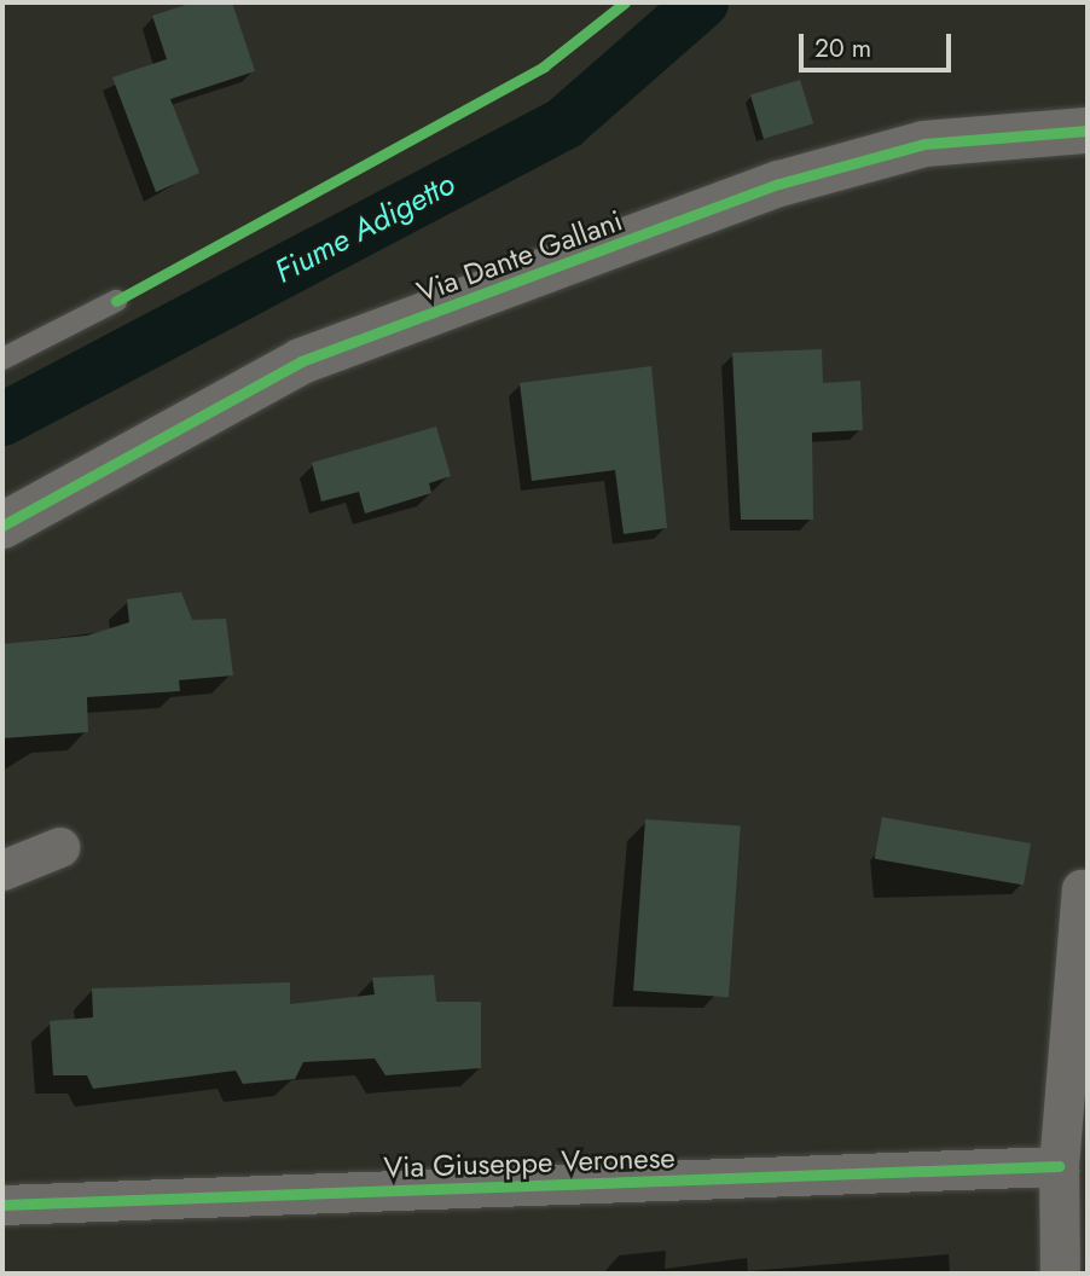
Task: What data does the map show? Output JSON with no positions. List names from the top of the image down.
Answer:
{
  "streets": {
    "street": ["Via Dante Gallani", "Via Giuseppe Veronese"]
  },
  "water": ["Fiume Adigetto"],
  "scale_bar": "20 m"
}
